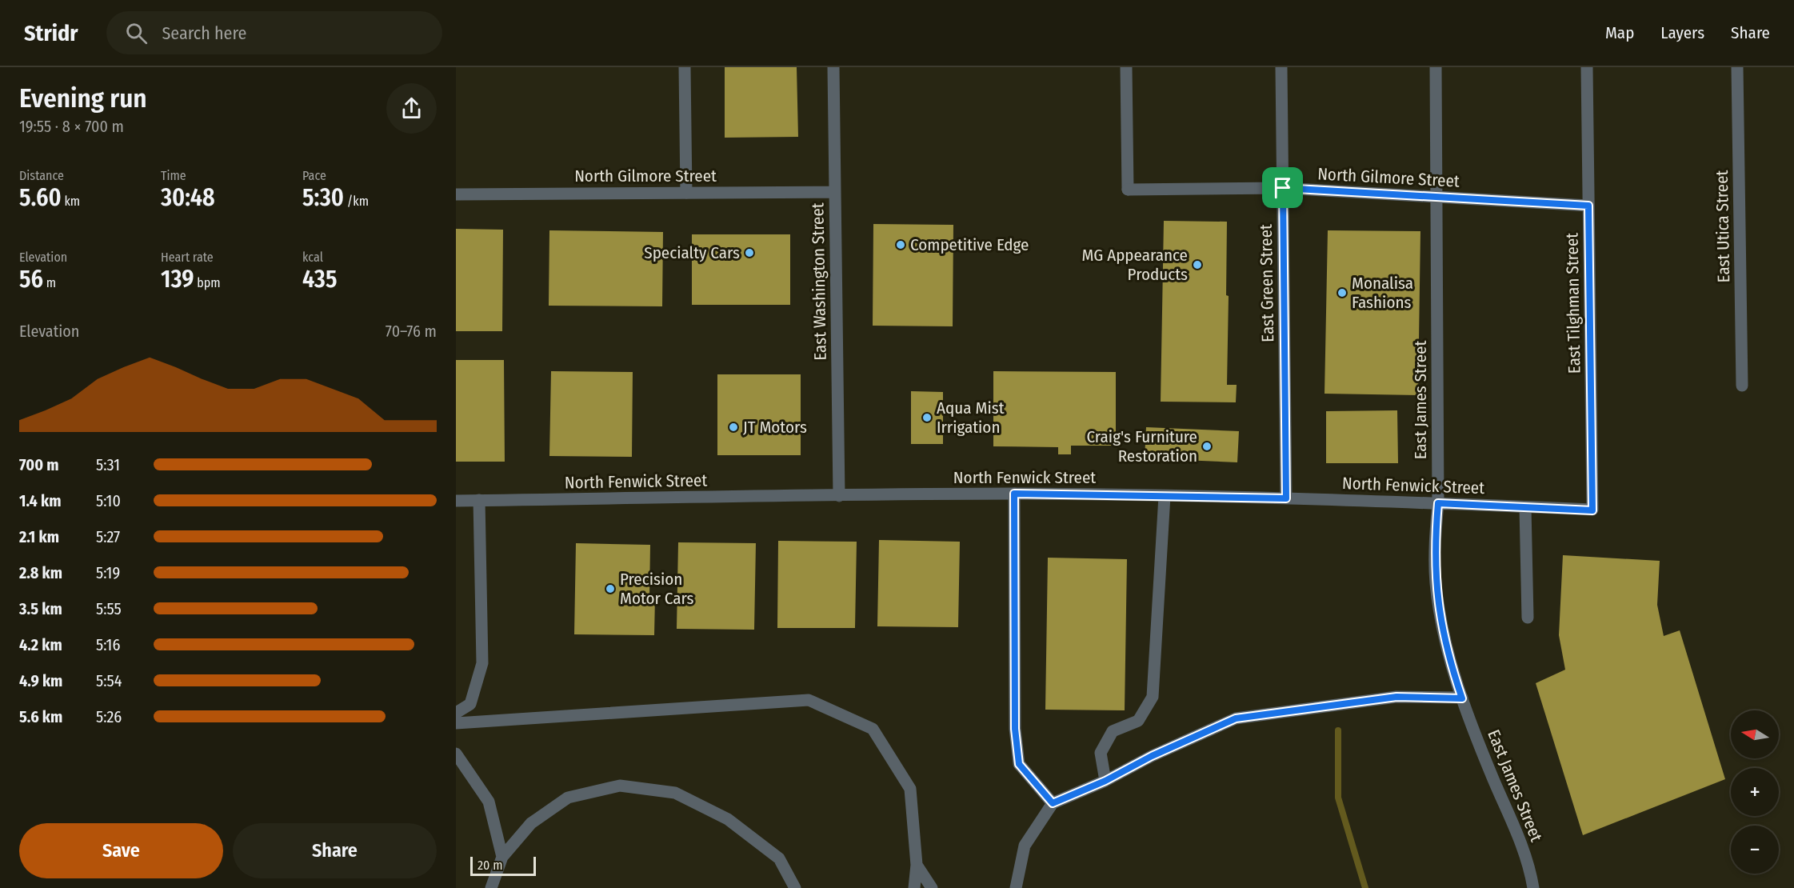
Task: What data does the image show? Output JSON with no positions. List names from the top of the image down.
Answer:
{
  "streets": {
    "street": [
      "North Gilmore Street",
      "East Utica Street",
      "East Washington Street",
      "East Green Street",
      "East Tilghman Street",
      "East James Street",
      "North Fenwick Street"
    ]
  },
  "crossings": [
    ["North Gilmore Street", "East Washington Street"],
    ["North Gilmore Street", "East Green Street"],
    ["North Gilmore Street", "East Tilghman Street"],
    ["North Gilmore Street", "East James Street"],
    ["East Washington Street", "North Fenwick Street"],
    ["East Green Street", "North Fenwick Street"],
    ["East Tilghman Street", "North Fenwick Street"],
    ["East James Street", "North Fenwick Street"]
  ],
  "places": [
    "Competitive Edge",
    "Specialty Cars",
    "MG Appearance Products",
    "Monalisa Fashions",
    "Aqua Mist Irrigation",
    "JT Motors",
    "Craig's Furniture Restoration",
    "Precision Motor Cars"
  ],
  "scale_bar": "20 m",
  "north": "left",
  "page": {
    "header": "Stridr",
    "search": "Search here",
    "nav": ["Map", "Layers", "Share"],
    "heading": ["Evening run", "19:55 · 8 × 700 m"],
    "stats": [
      ["Distance", "5.60 km"],
      ["Time", "30:48"],
      ["Pace", "5:30 /km"],
      ["Elevation", "56 m"],
      ["Heart rate", "139 bpm"],
      ["kcal", "435"]
    ],
    "chart": ["Elevation", "70–76 m"],
    "list": [
      {
        "name": "700 m",
        "note": "5:31"
      },
      {
        "name": "1.4 km",
        "note": "5:10"
      },
      {
        "name": "2.1 km",
        "note": "5:27"
      },
      {
        "name": "2.8 km",
        "note": "5:19"
      },
      {
        "name": "3.5 km",
        "note": "5:55"
      },
      {
        "name": "4.2 km",
        "note": "5:16"
      },
      {
        "name": "4.9 km",
        "note": "5:54"
      },
      {
        "name": "5.6 km",
        "note": "5:26"
      }
    ],
    "map_buttons": ["+", "−"],
    "buttons": ["Save", "Share"],
    "scale": "20 m"
  }
}
